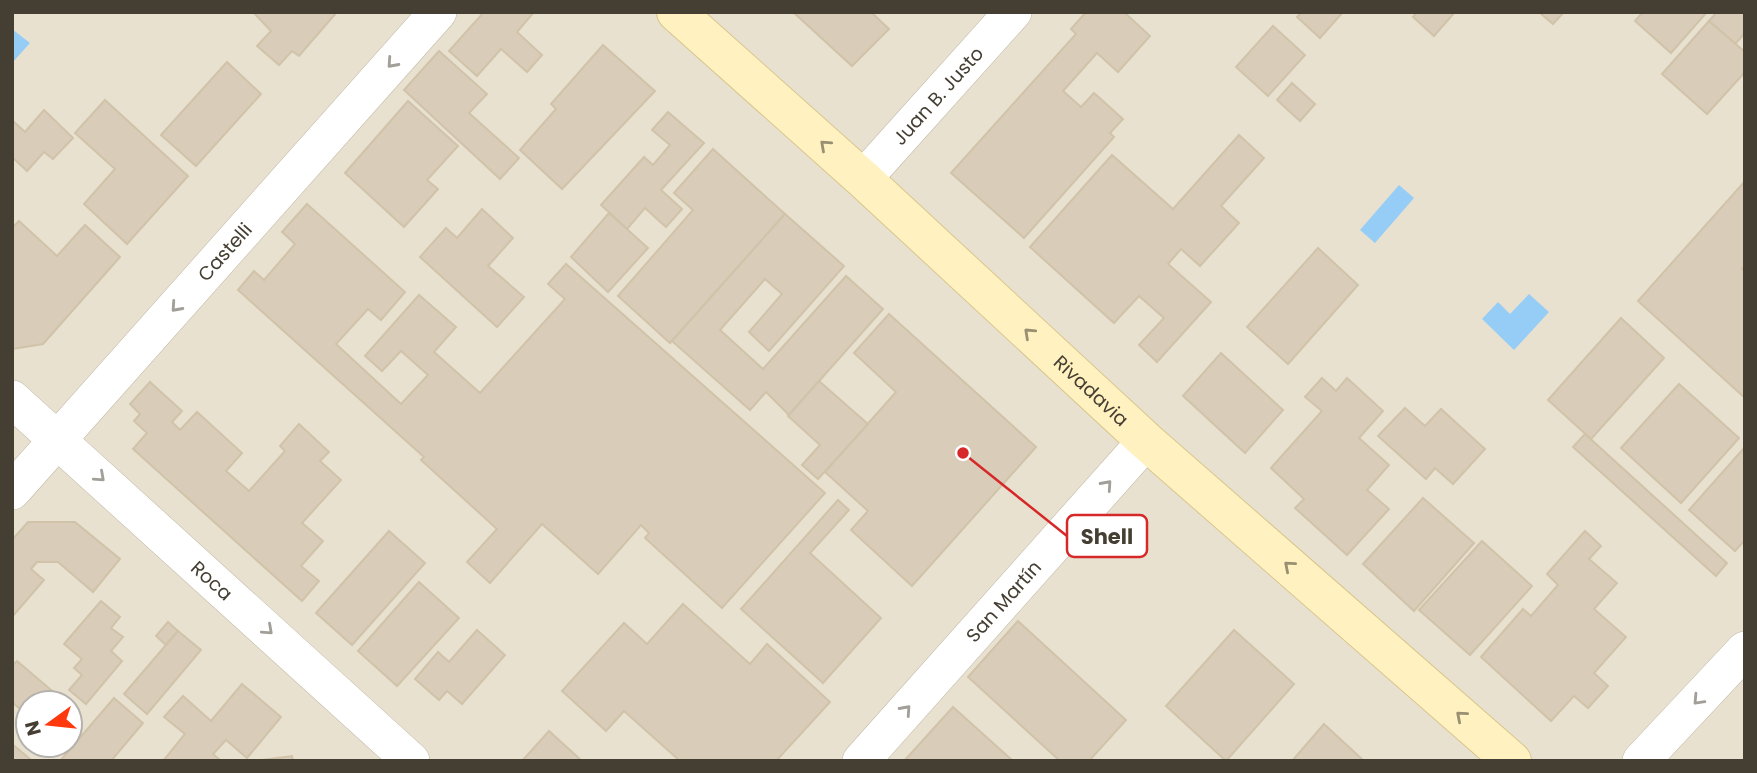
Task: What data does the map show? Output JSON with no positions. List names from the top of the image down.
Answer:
{
  "streets": {
    "street": [
      "Juan B. Justo",
      "Castelli",
      "Rivadavia",
      "Roca",
      "San Martín"
    ]
  },
  "crossings": [
    ["Juan B. Justo", "Rivadavia"],
    ["Castelli", "Roca"],
    ["Rivadavia", "San Martín"]
  ],
  "one_way": [
    "Castelli",
    "Rivadavia",
    "Roca",
    "San Martín"
  ],
  "places": ["Shell"],
  "north": "left"
}
